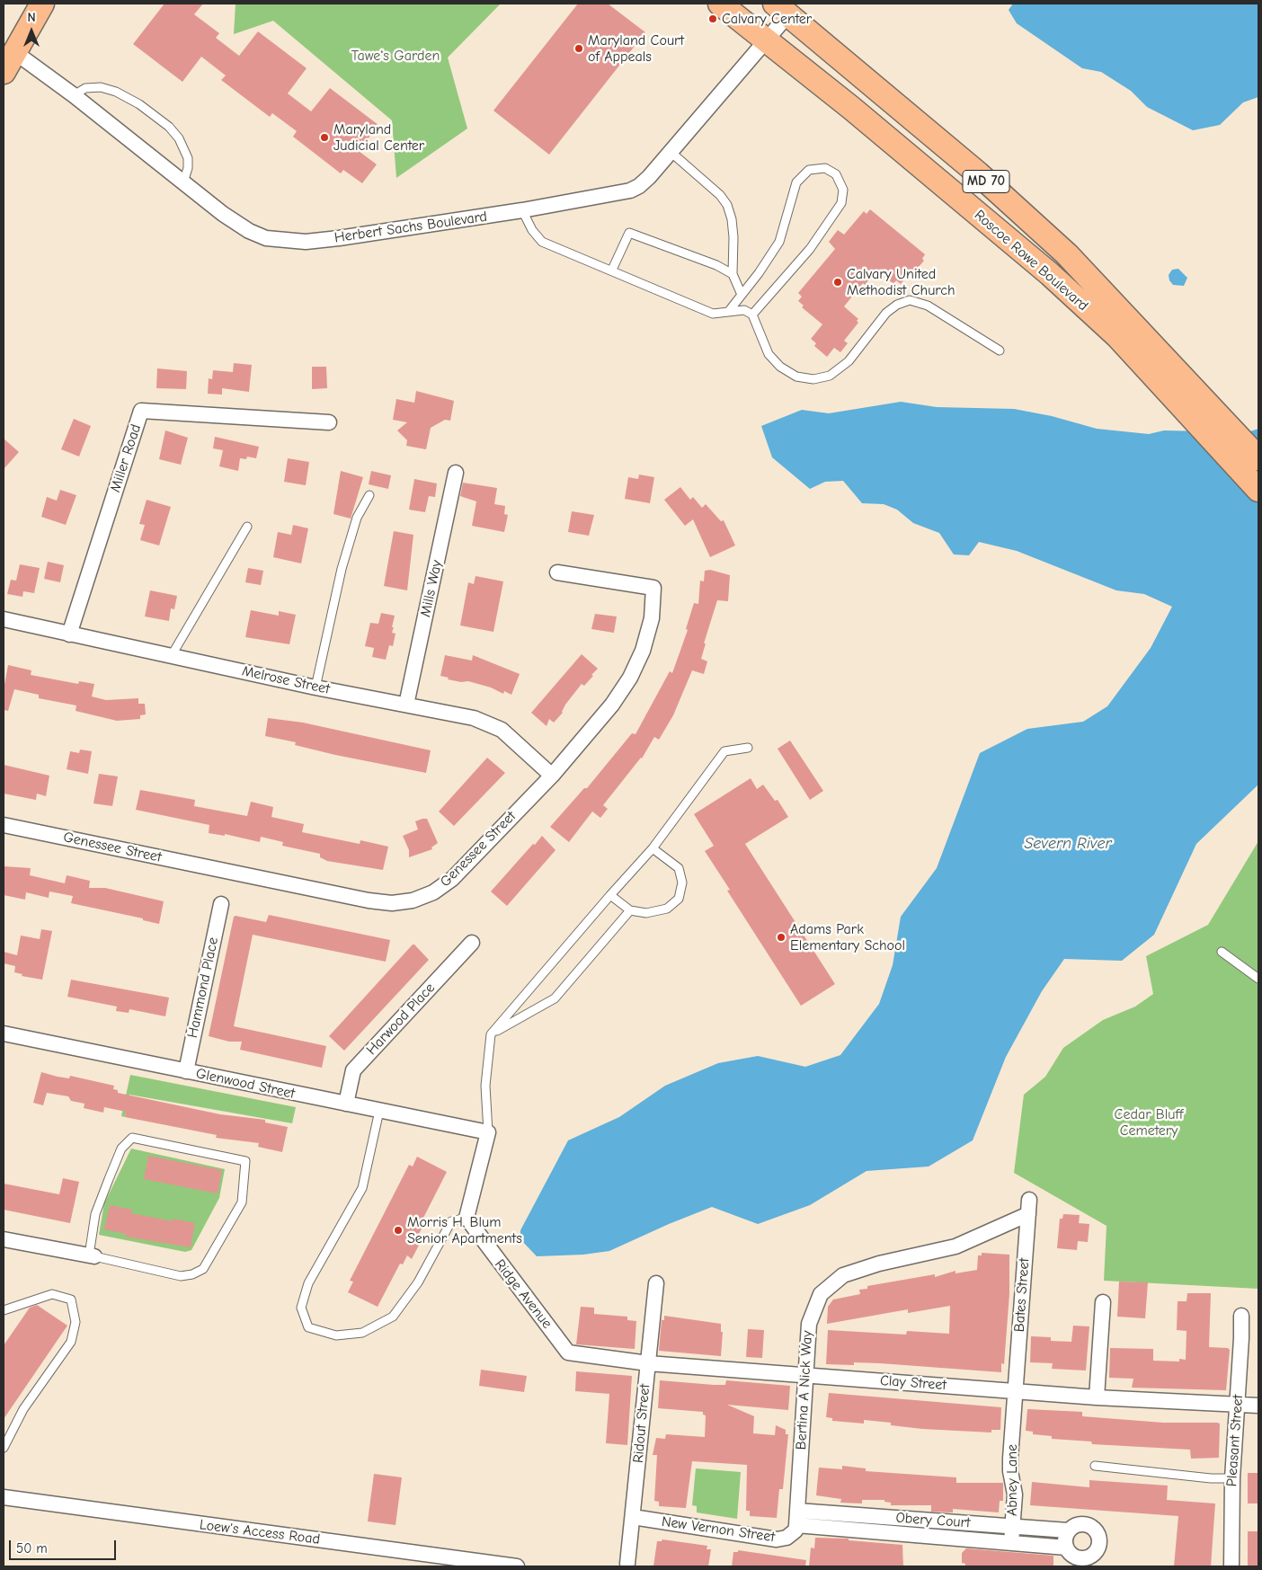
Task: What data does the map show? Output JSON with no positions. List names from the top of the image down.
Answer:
{
  "streets": {
    "main road": ["MD 70", "Roscoe Rowe Boulevard"],
    "street": [
      "Herbert Sachs Boulevard",
      "Miller Road",
      "Mills Way",
      "Melrose Street",
      "Genessee Street",
      "Hammond Place",
      "Harwood Place",
      "Glenwood Street",
      "Ridge Avenue",
      "Bates Street",
      "Clay Street",
      "Bertina A Nick Way",
      "Ridout Street",
      "Pleasant Street",
      "Abney Lane",
      "Obery Court",
      "New Vernon Street",
      "Loew's Access Road"
    ]
  },
  "crossings": [
    ["Herbert Sachs Boulevard", "Roscoe Rowe Boulevard"],
    ["Miller Road", "Melrose Street"],
    ["Mills Way", "Melrose Street"],
    ["Melrose Street", "Genessee Street"],
    ["Hammond Place", "Glenwood Street"],
    ["Harwood Place", "Glenwood Street"],
    ["Ridge Avenue", "Clay Street"],
    ["Bates Street", "Clay Street"],
    ["Bates Street", "Bertina A Nick Way"],
    ["Bates Street", "Abney Lane"],
    ["Clay Street", "Bertina A Nick Way"],
    ["Clay Street", "Ridout Street"],
    ["Clay Street", "Pleasant Street"],
    ["Clay Street", "Abney Lane"],
    ["Bertina A Nick Way", "Obery Court"],
    ["Bertina A Nick Way", "New Vernon Street"],
    ["Ridout Street", "New Vernon Street"],
    ["Abney Lane", "Obery Court"],
    ["Obery Court", "New Vernon Street"]
  ],
  "water": ["Severn River"],
  "parks": ["Tawe's Garden", "Cedar Bluff Cemetery"],
  "places": [
    "Calvary Center",
    "Maryland Court of Appeals",
    "Maryland Judicial Center",
    "Calvary United Methodist Church",
    "Adams Park Elementary School",
    "Morris H. Blum Senior Apartments"
  ],
  "scale_bar": "50 m",
  "north": "top"
}
